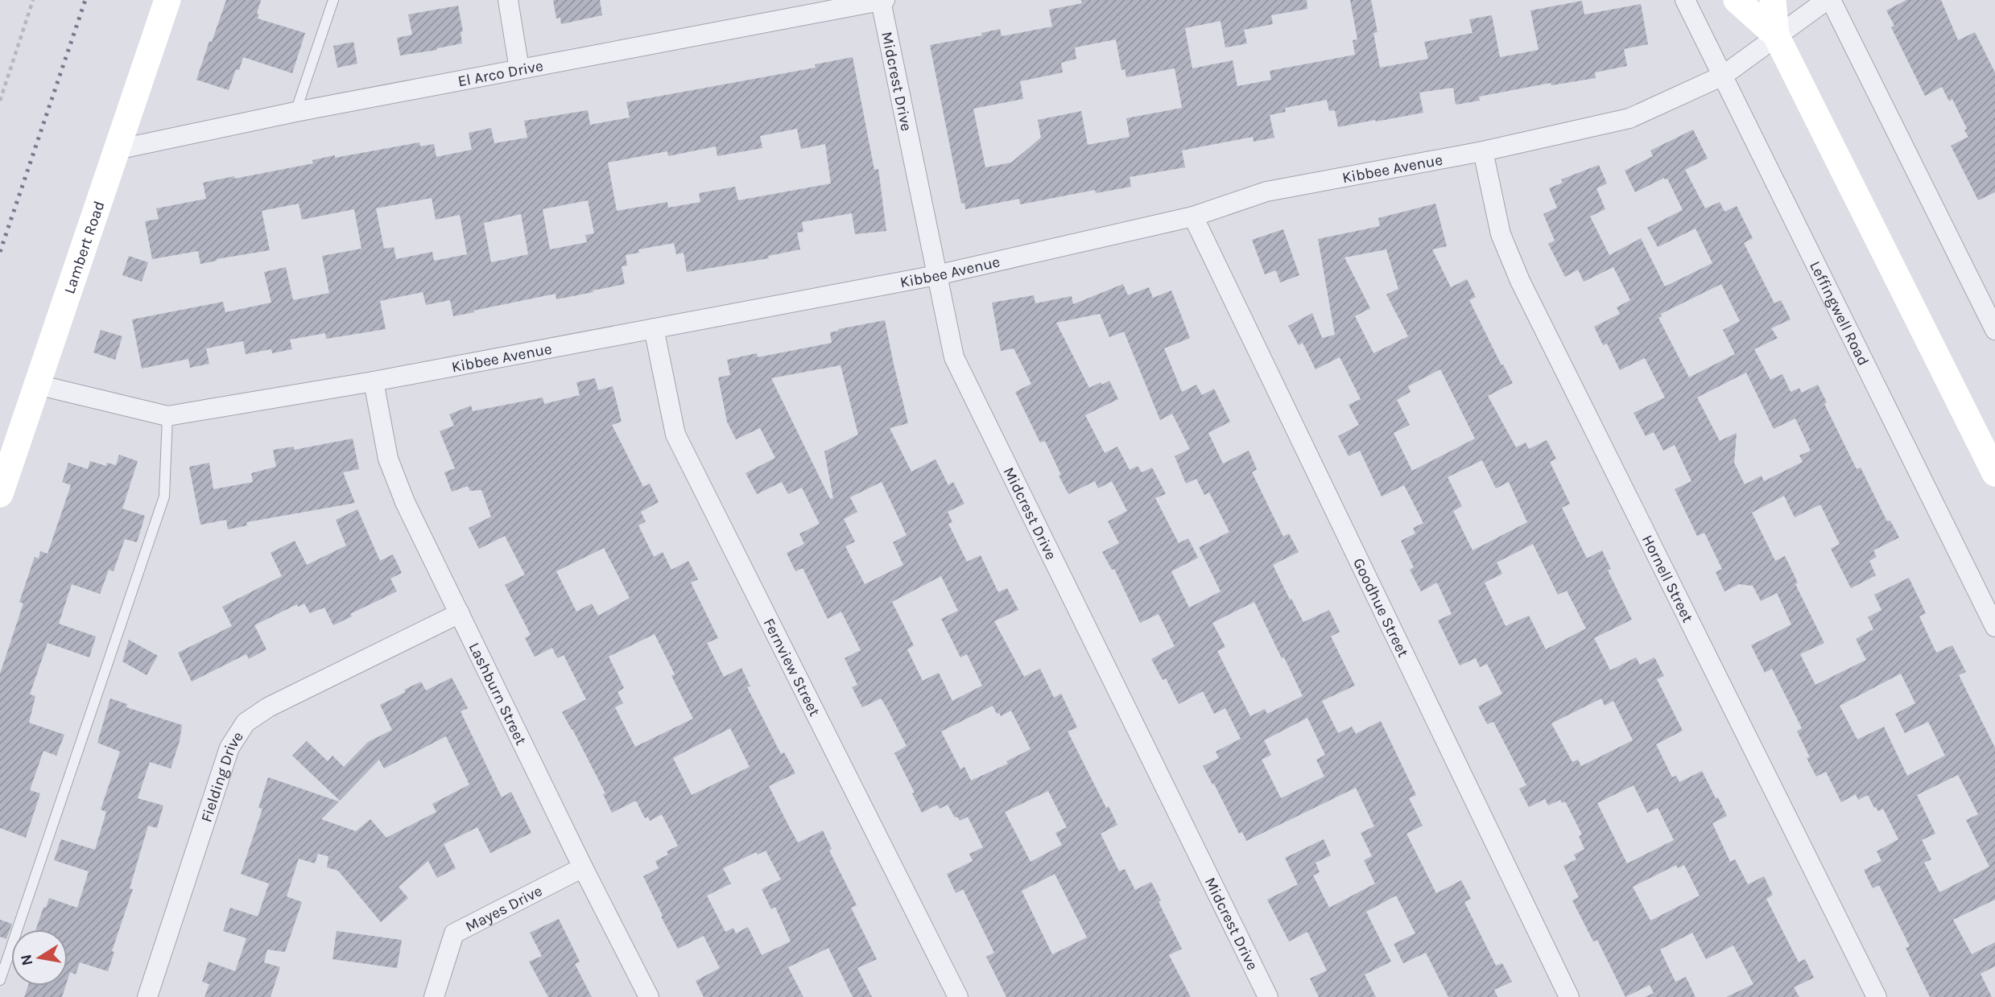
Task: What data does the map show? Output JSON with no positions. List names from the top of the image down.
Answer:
{
  "streets": {
    "main road": ["Lambert Road"],
    "street": [
      "El Arco Drive",
      "Midcrest Drive",
      "Kibbee Avenue",
      "Leffingwell Road",
      "Hornell Street",
      "Goodhue Street",
      "Fernview Street",
      "Lashburn Street",
      "Fielding Drive",
      "Mayes Drive"
    ]
  },
  "crossings": [
    ["El Arco Drive", "Midcrest Drive"],
    ["El Arco Drive", "Lambert Road"],
    ["Midcrest Drive", "Kibbee Avenue"],
    ["Kibbee Avenue", "Lambert Road"],
    ["Kibbee Avenue", "Leffingwell Road"],
    ["Kibbee Avenue", "Hornell Street"],
    ["Kibbee Avenue", "Goodhue Street"],
    ["Kibbee Avenue", "Fernview Street"],
    ["Kibbee Avenue", "Lashburn Street"],
    ["Lashburn Street", "Fielding Drive"],
    ["Lashburn Street", "Mayes Drive"]
  ],
  "north": "left"
}
